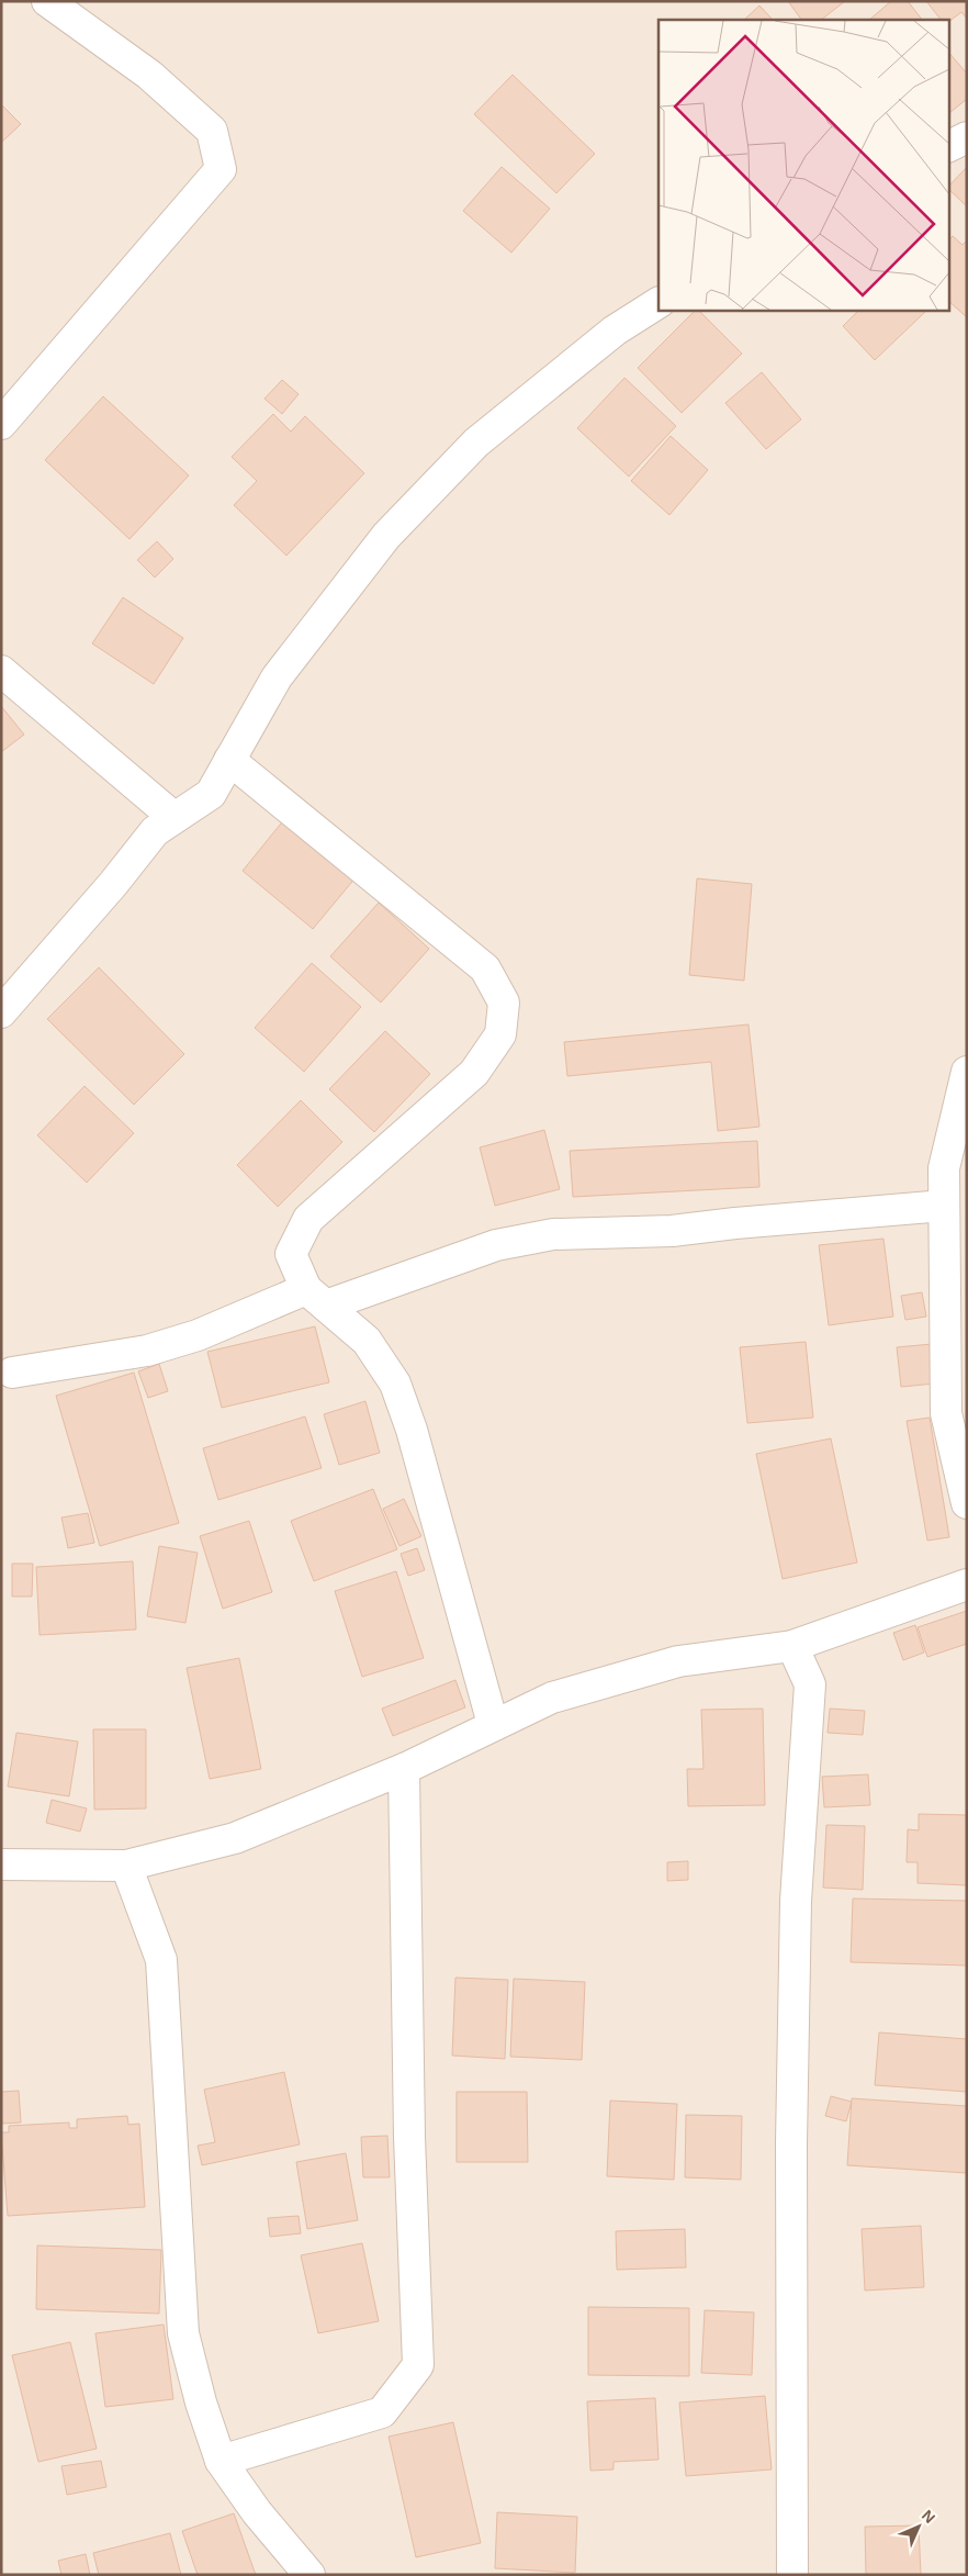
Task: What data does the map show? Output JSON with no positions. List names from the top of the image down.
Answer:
{
  "north": "top right"
}
